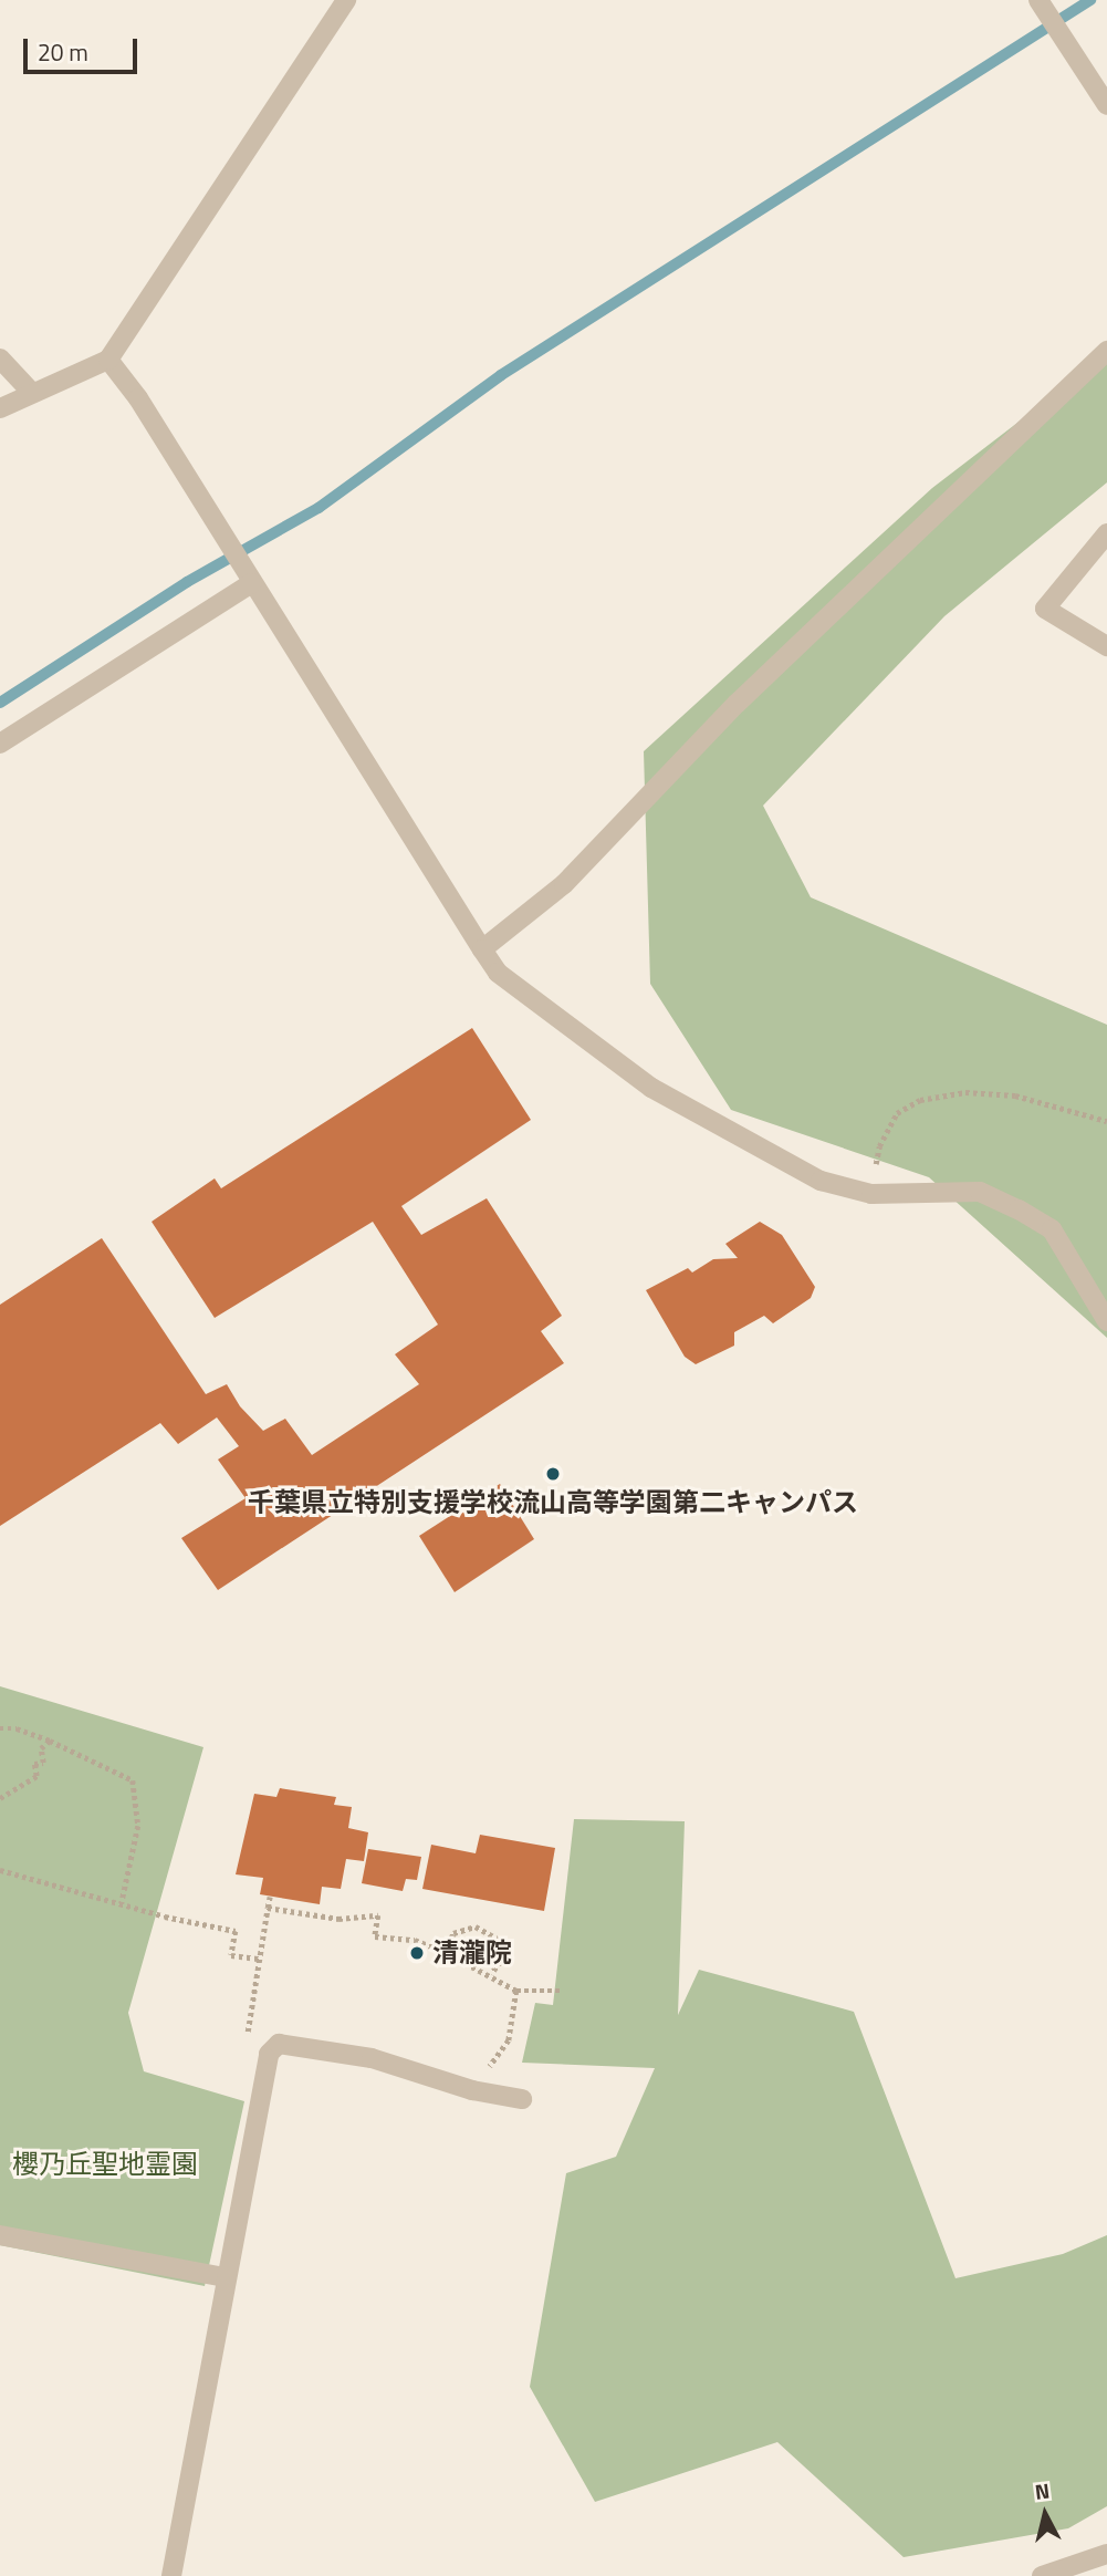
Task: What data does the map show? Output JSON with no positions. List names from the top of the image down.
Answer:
{
  "parks": ["櫻乃丘聖地霊園"],
  "places": ["千葉県立特別支援学校流山高等学園第二キャンパス", "清瀧院"],
  "scale_bar": "20 m",
  "north": "top"
}
